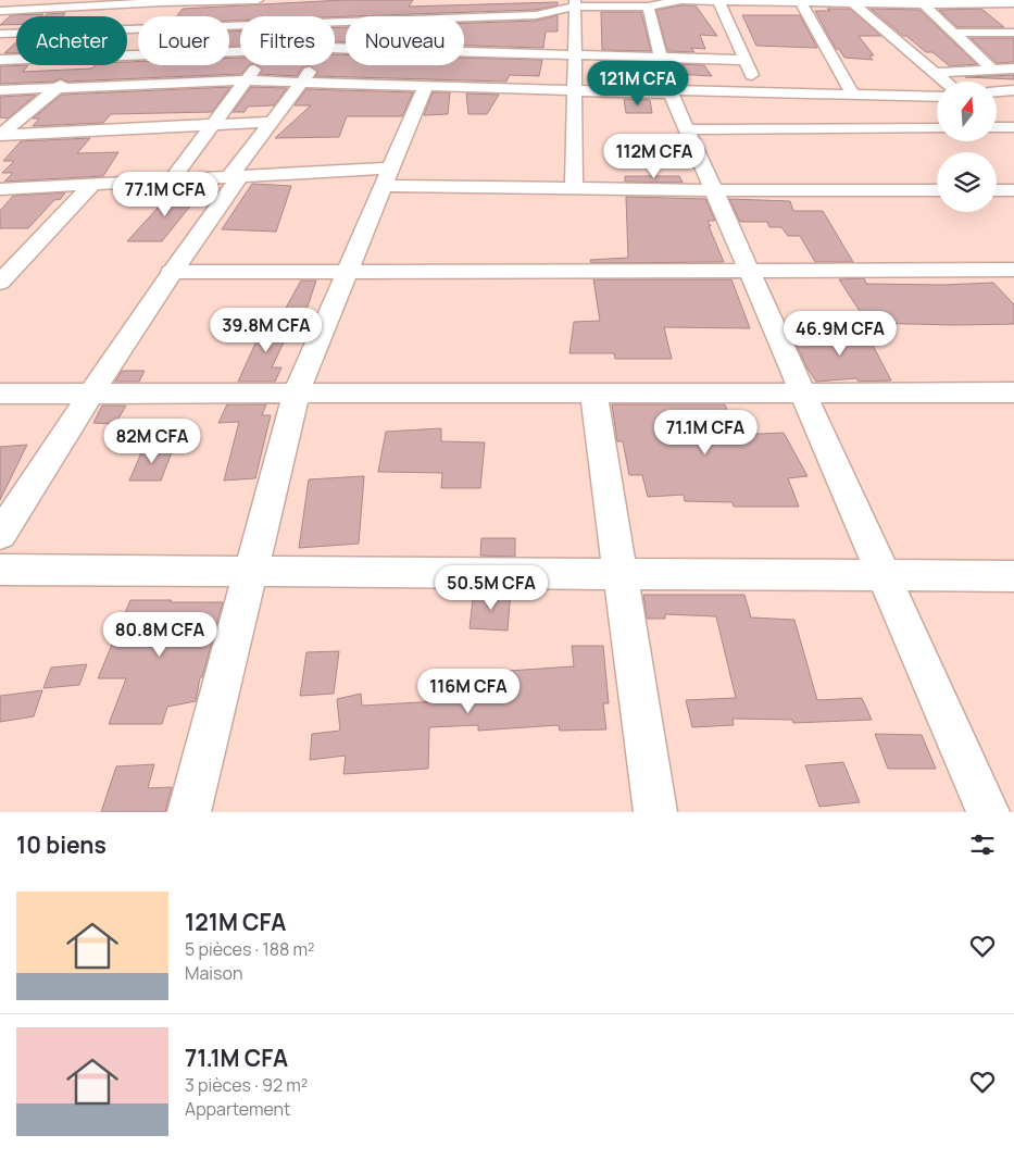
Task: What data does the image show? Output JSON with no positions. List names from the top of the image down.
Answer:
{
  "north": "top",
  "page": {
    "chip": [
      "Acheter",
      "Louer",
      "Filtres",
      "Nouveau"
    ],
    "price": [
      "121M CFA",
      "112M CFA",
      "77.1M CFA",
      "39.8M CFA",
      "46.9M CFA",
      "71.1M CFA",
      "82M CFA",
      "50.5M CFA",
      "80.8M CFA",
      "116M CFA"
    ],
    "heading": "10 biens",
    "list": [
      {
        "name": "121M CFA",
        "note": "5 pièces · 188 m² · Maison"
      },
      {
        "name": "71.1M CFA",
        "note": "3 pièces · 92 m² · Appartement"
      }
    ]
  }
}
